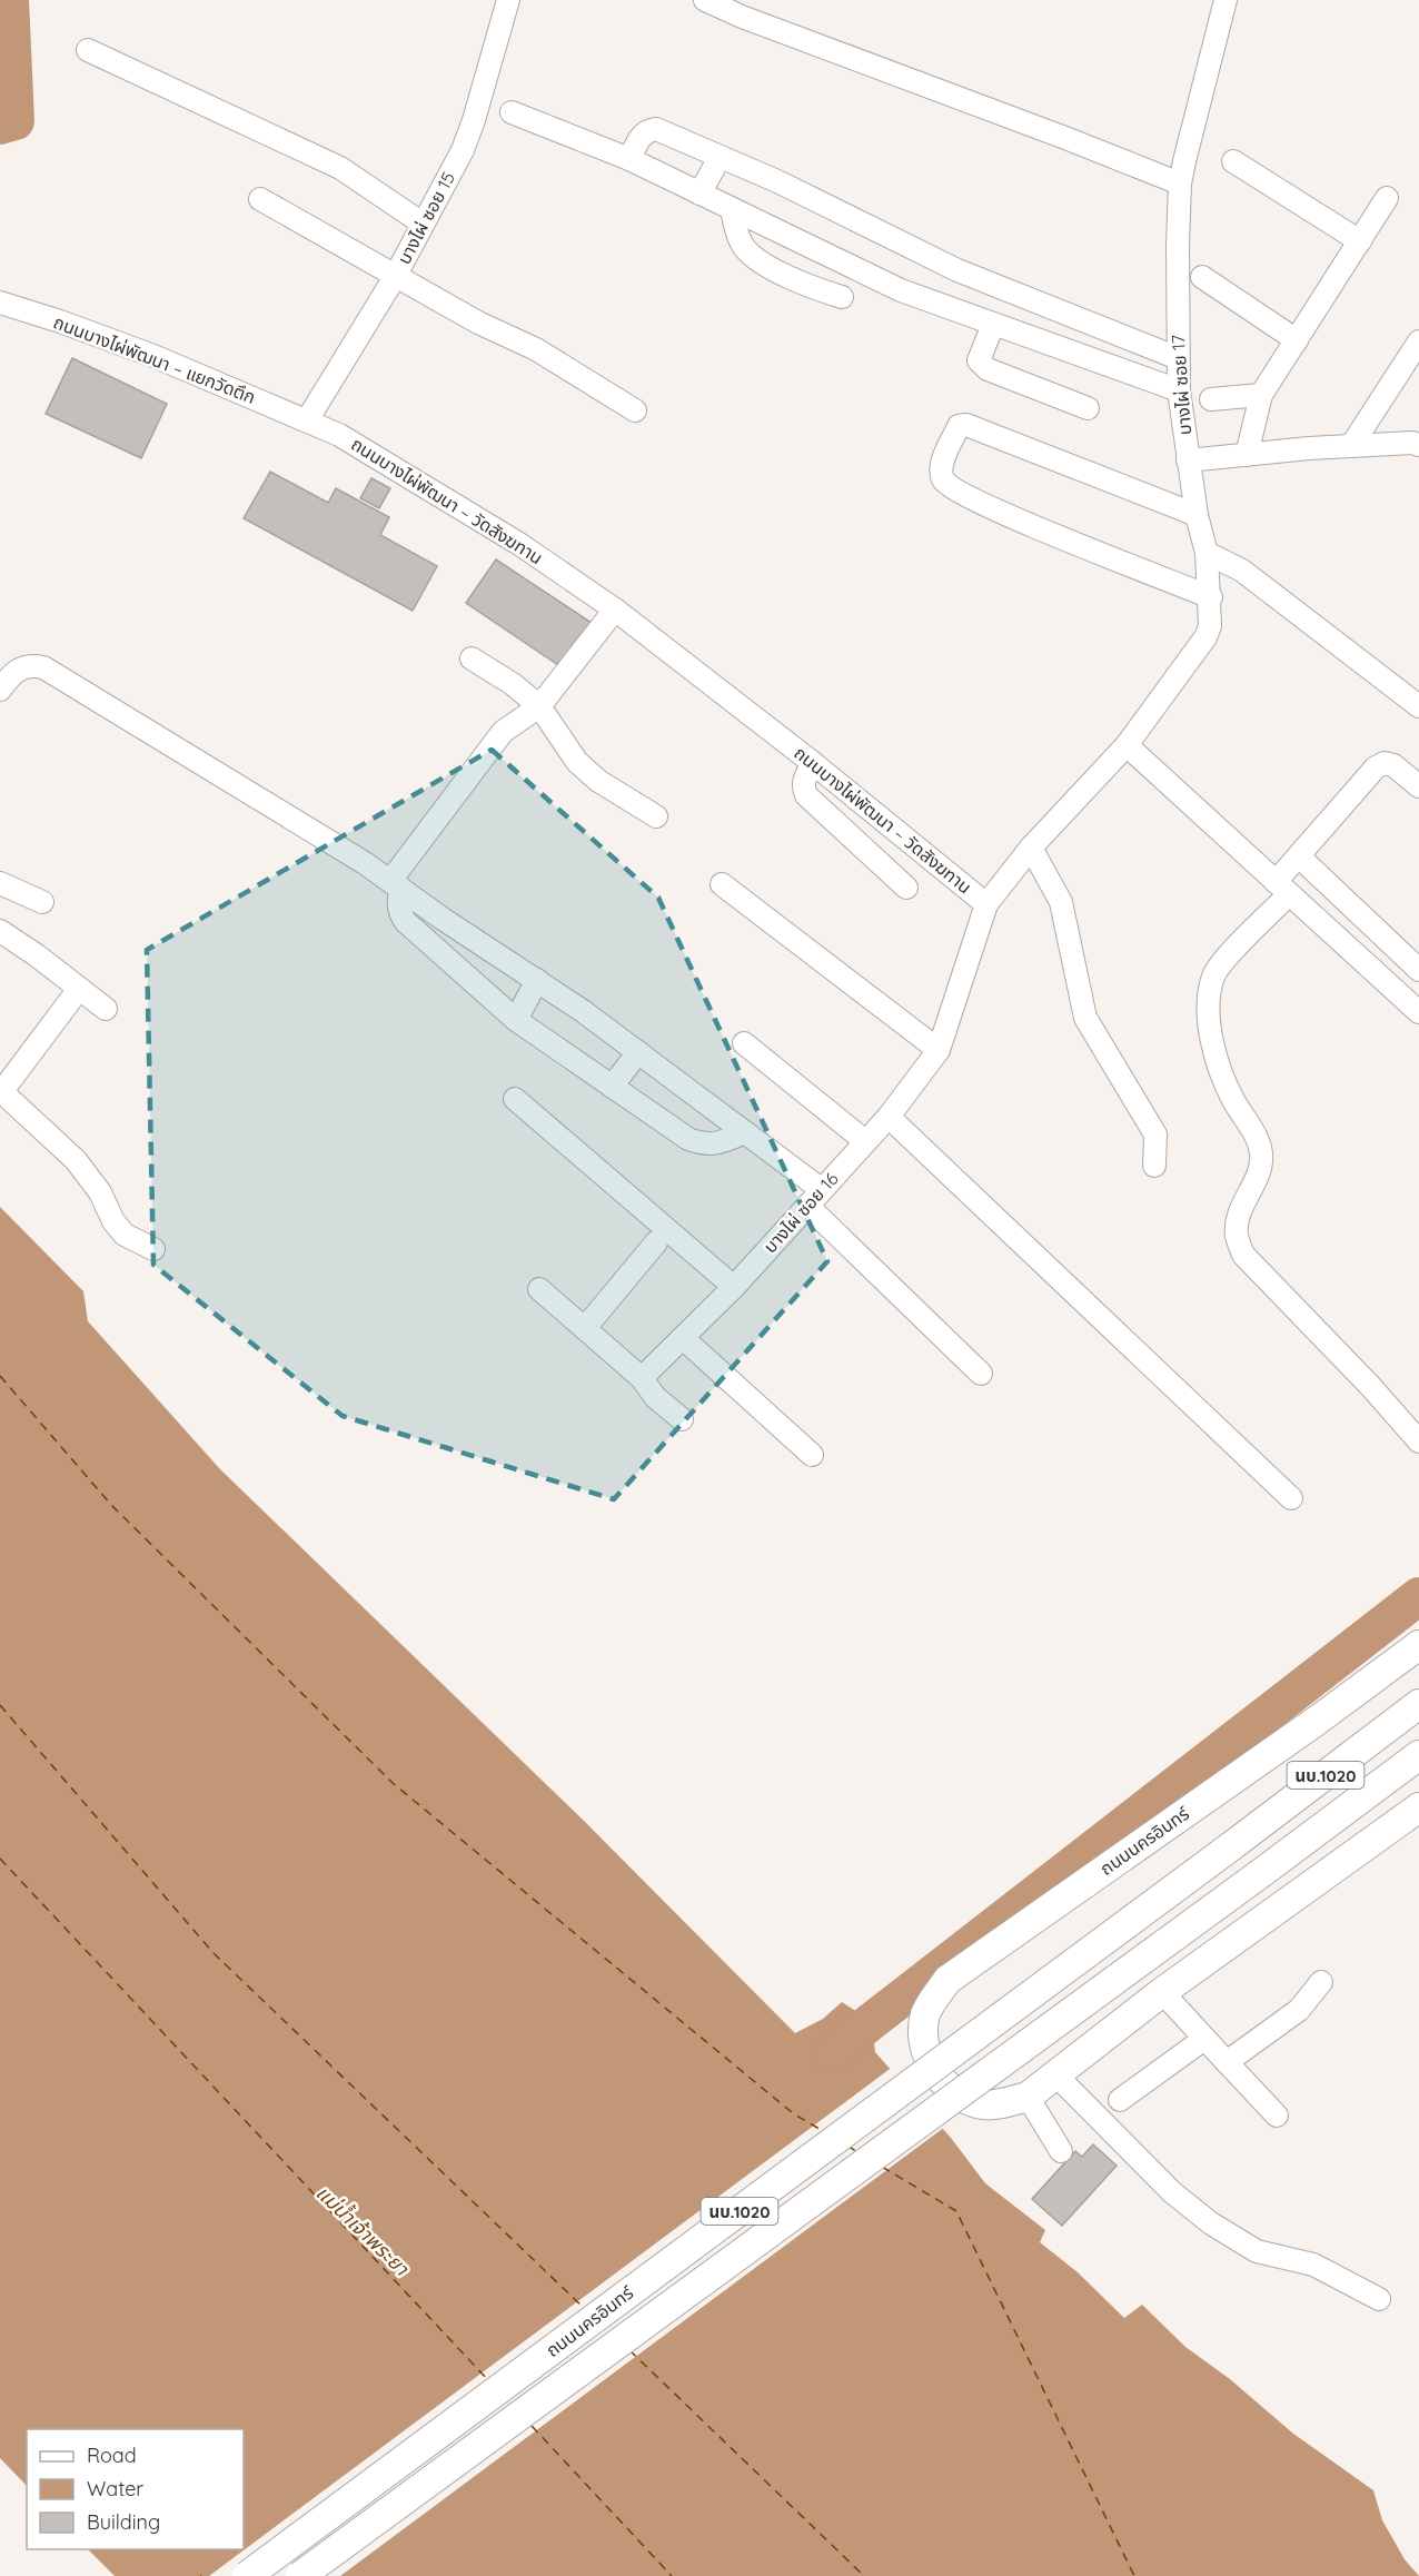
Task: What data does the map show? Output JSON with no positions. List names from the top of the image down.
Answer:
{
  "streets": {
    "main road": ["นบ.1020", "ถนนนครอินทร์"],
    "street": [
      "บางไผ่ ซอย 15",
      "ถนนบางไผ่พัฒนา – แยกวัดตึก",
      "บางไผ่ ซอย 17",
      "ถนนบางไผ่พัฒนา – วัดสังฆทาน",
      "บางไผ่ ซอย 16"
    ]
  },
  "crossings": [
    ["บางไผ่ ซอย 15", "ถนนบางไผ่พัฒนา – แยกวัดตึก"],
    ["บางไผ่ ซอย 15", "ถนนบางไผ่พัฒนา – วัดสังฆทาน"],
    ["ถนนบางไผ่พัฒนา – แยกวัดตึก", "ถนนบางไผ่พัฒนา – วัดสังฆทาน"],
    ["บางไผ่ ซอย 17", "ถนนบางไผ่พัฒนา – วัดสังฆทาน"],
    ["ถนนบางไผ่พัฒนา – วัดสังฆทาน", "บางไผ่ ซอย 16"]
  ],
  "water": ["แม่น้ำเจ้าพระยา"],
  "legend": ["Road", "Water", "Building"]
}
